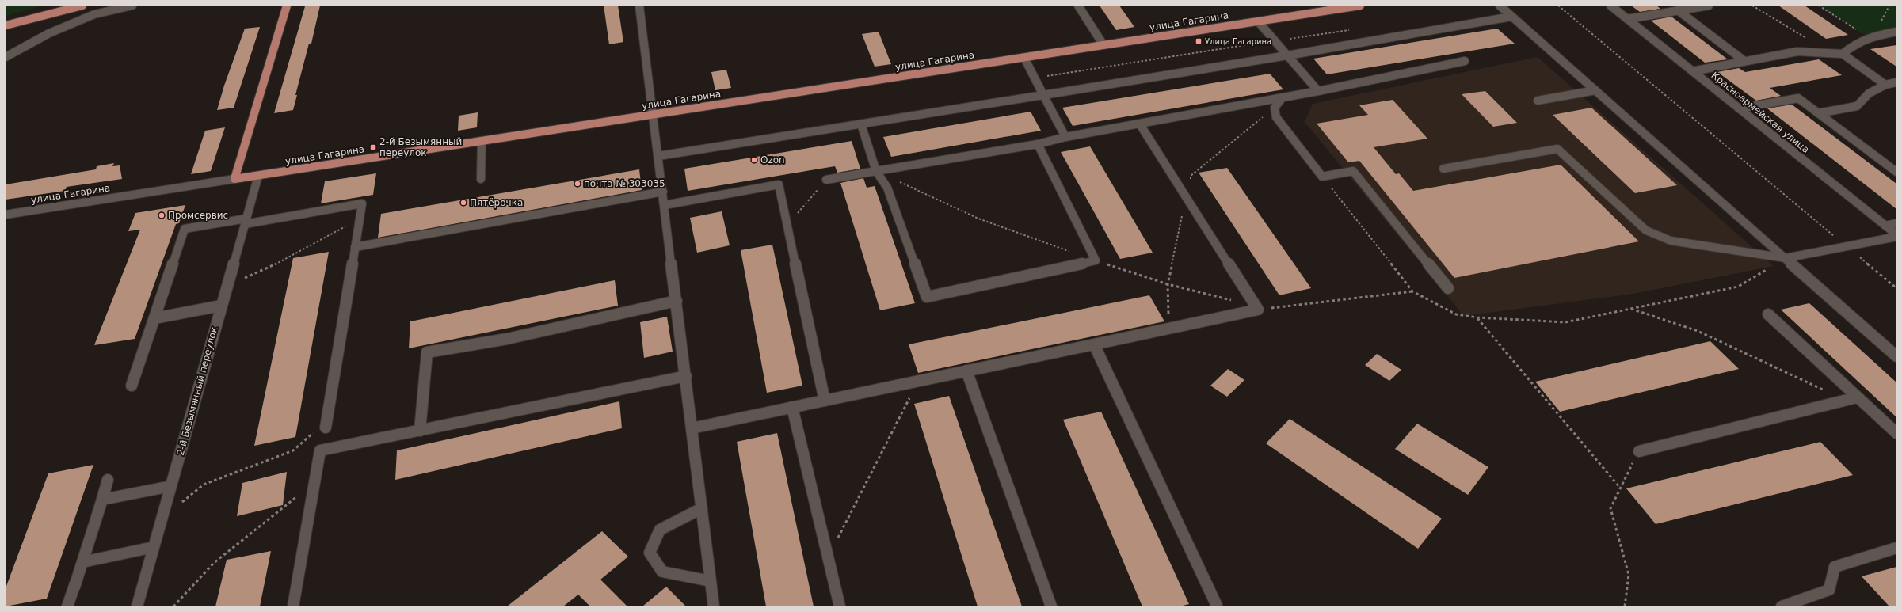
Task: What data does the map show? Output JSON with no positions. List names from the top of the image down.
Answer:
{
  "streets": {
    "main road": ["улица Гагарина"],
    "street": ["Красноармейская улица", "2-й Безымянный переулок"]
  },
  "crossings": [
    ["улица Гагарина", "2-й Безымянный переулок"]
  ],
  "places": {
    "transit": ["Улица Гагарина", "2-й Безымянный переулок"],
    "other": [
      "Ozon",
      "почта № 303035",
      "Пятёрочка",
      "Промсервис"
    ]
  }
}
